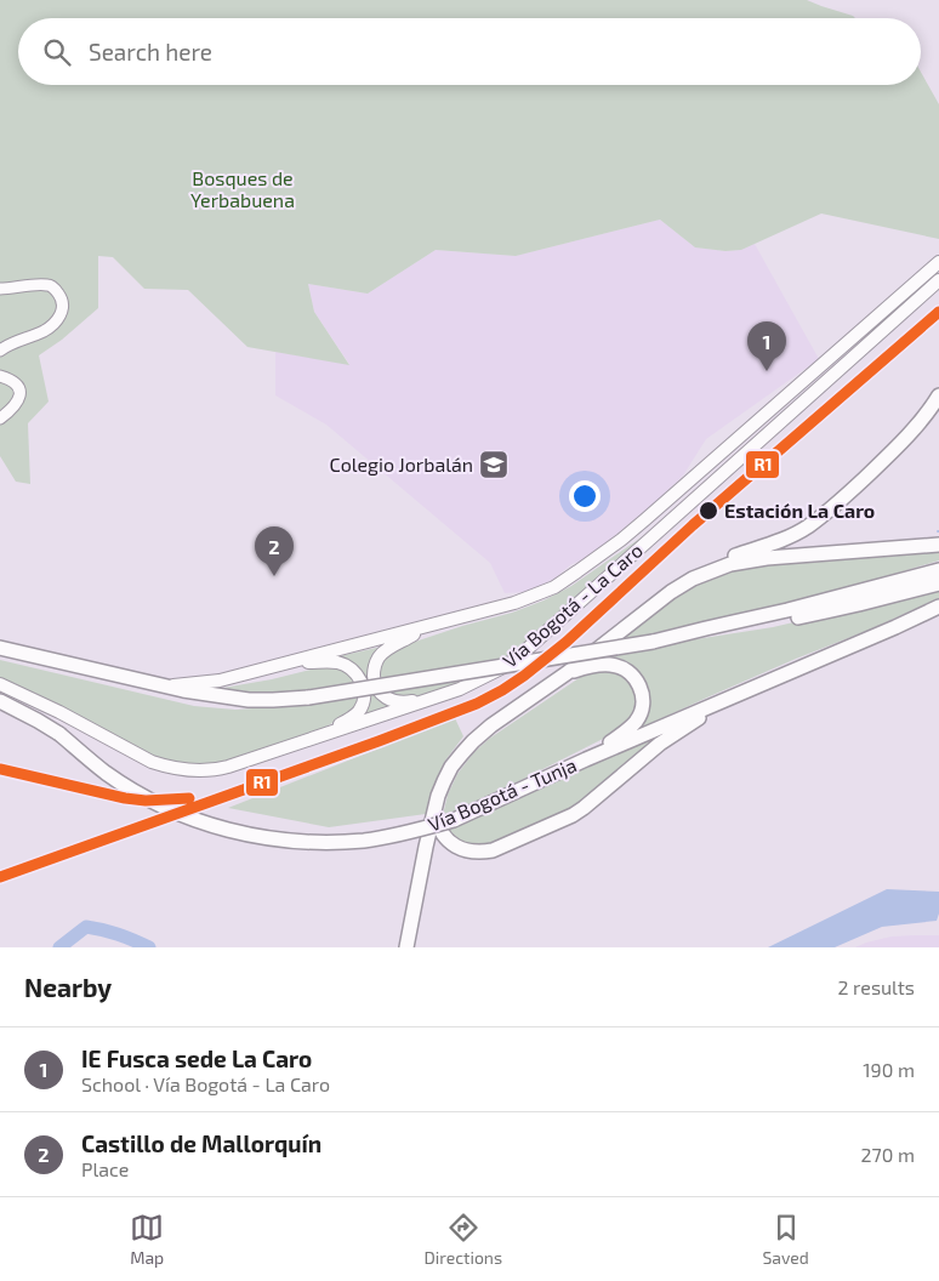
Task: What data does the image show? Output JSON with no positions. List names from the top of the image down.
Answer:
{
  "streets": {
    "highway": ["Vía Bogotá - Tunja"],
    "main road": ["Vía Bogotá - La Caro"]
  },
  "parks": ["Bosques de Yerbabuena"],
  "places": {
    "school or university": ["Colegio Jorbalán"],
    "other": ["Estación La Caro"]
  },
  "lines": ["transit line R1"],
  "page": {
    "search": "Search here",
    "pins": ["1", "2"],
    "heading": ["Nearby", "2 results"],
    "list": [
      {
        "mark": "1",
        "name": "IE Fusca sede La Caro",
        "note": "School · Vía Bogotá - La Caro",
        "value": "190 m"
      },
      {
        "mark": "2",
        "name": "Castillo de Mallorquín",
        "note": "Place",
        "value": "270 m"
      }
    ],
    "nav": ["Map", "Directions", "Saved"]
  }
}
